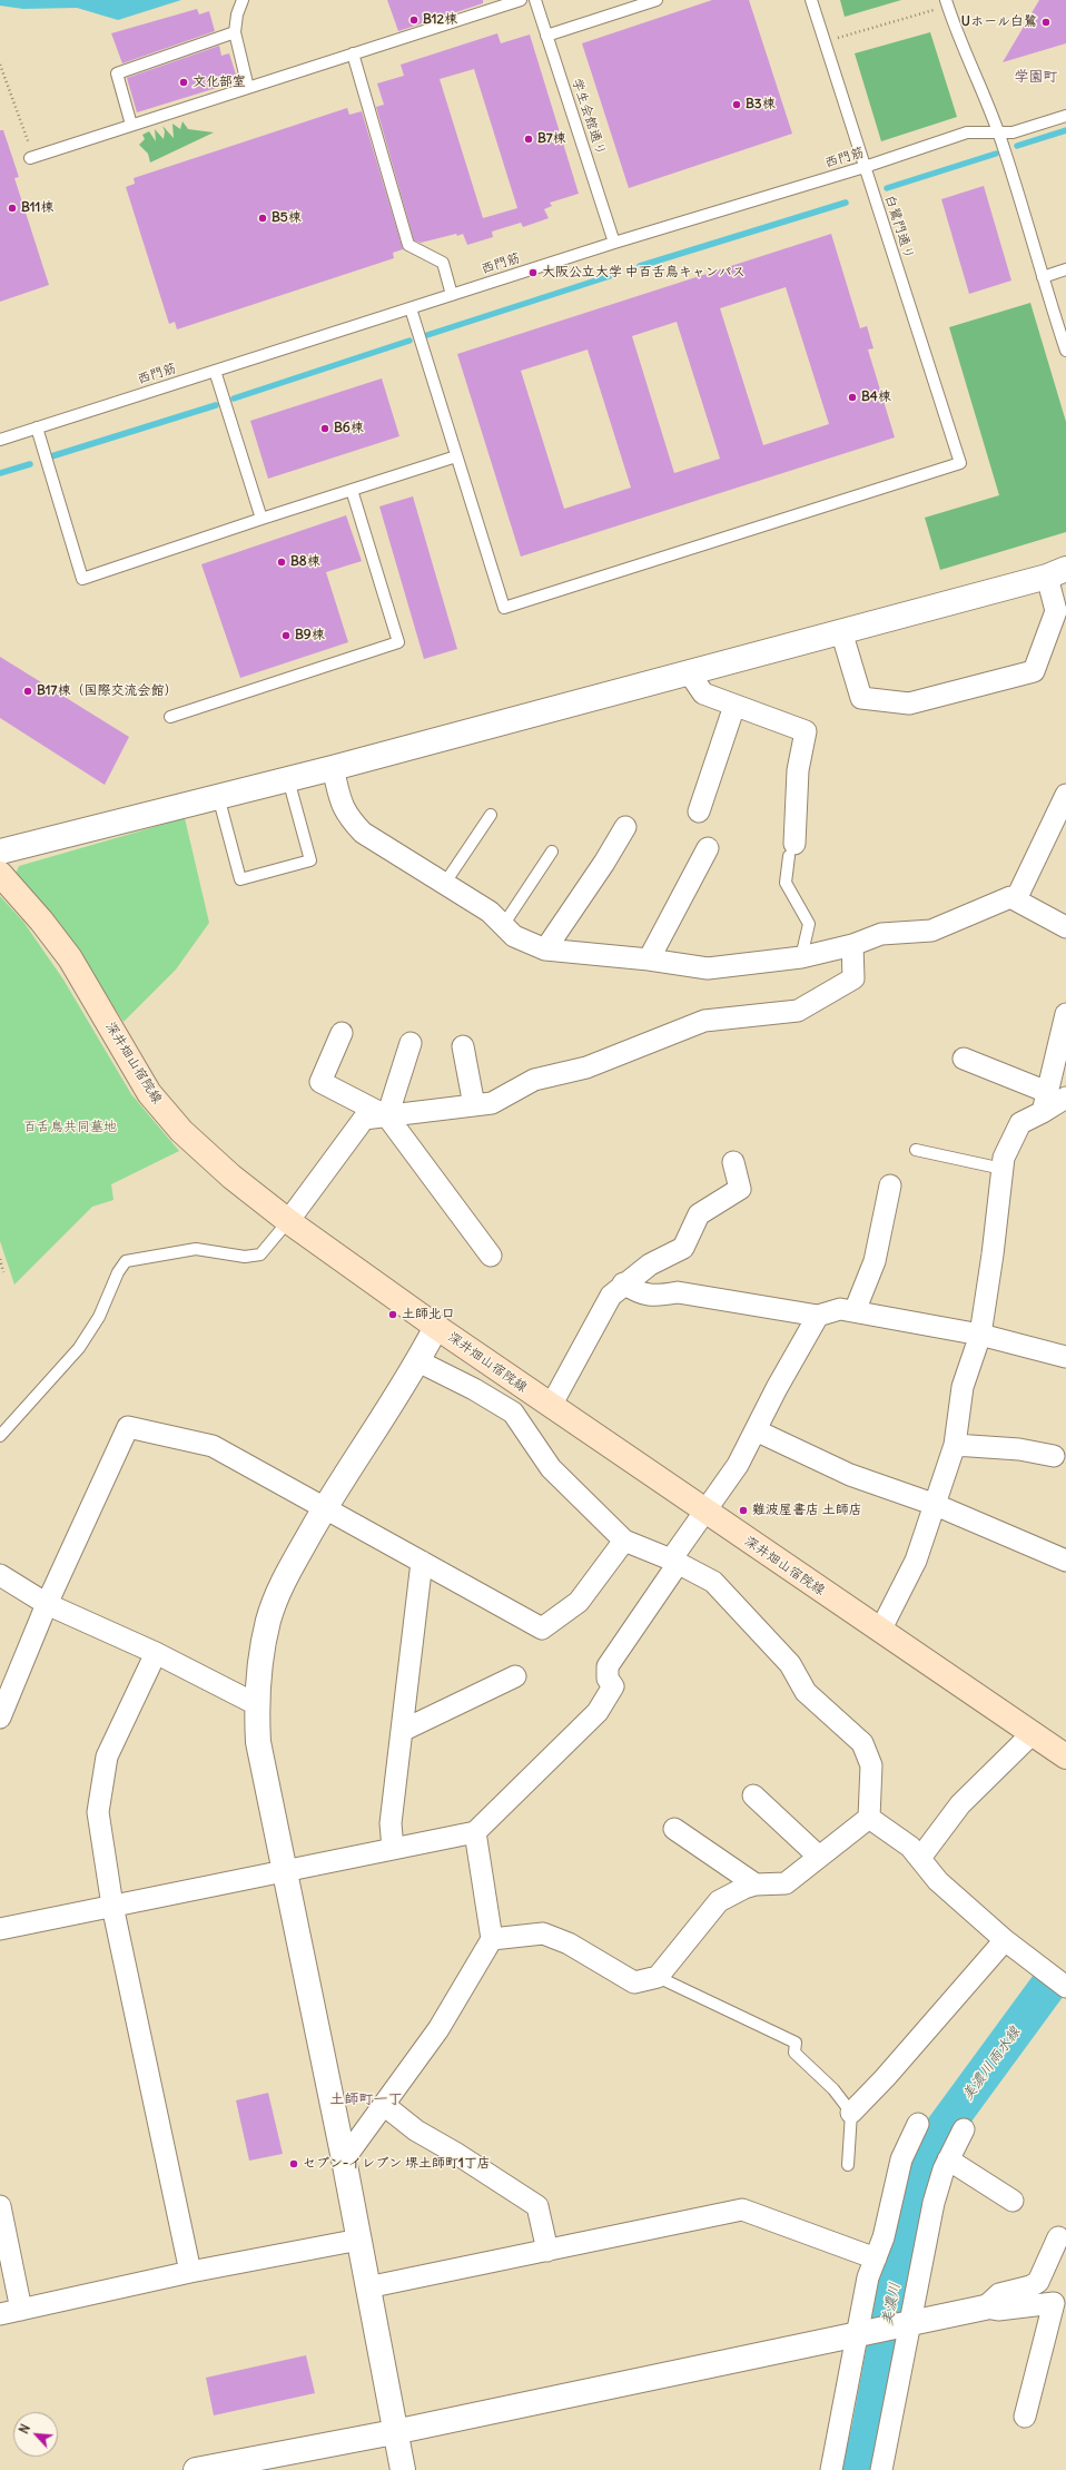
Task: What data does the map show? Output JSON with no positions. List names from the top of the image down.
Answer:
{
  "streets": {
    "main road": ["深井畑山宿院線"],
    "lane": ["学生会館通り", "西門筋", "白鷺門通り"]
  },
  "crossings": [
    ["学生会館通り", "西門筋"],
    ["西門筋", "白鷺門通り"]
  ],
  "districts": ["学園町", "土師町一丁"],
  "water": ["美濃川雨水線", "美濃川"],
  "parks": ["百舌鳥共同墓地"],
  "places": [
    "B12棟",
    "Uホール白鷺",
    "文化部室",
    "B3棟",
    "B7棟",
    "B11棟",
    "B5棟",
    "大阪公立大学 中百舌鳥キャンパス",
    "B4棟",
    "B6棟",
    "B8棟",
    "B9棟",
    "B17棟（国際交流会館）",
    "土師北口",
    "難波屋書店 土師店",
    "セブン-イレブン 堺土師町1丁店"
  ],
  "north": "top left"
}
